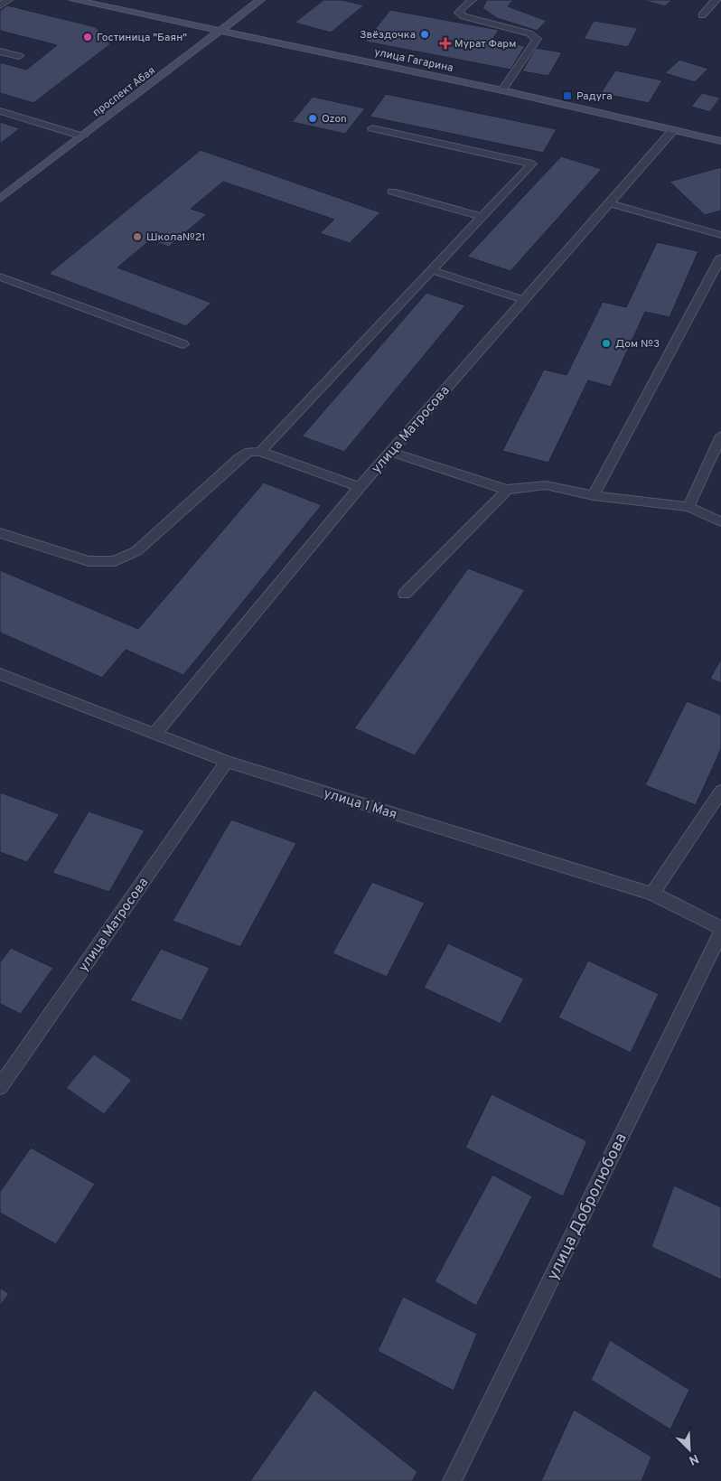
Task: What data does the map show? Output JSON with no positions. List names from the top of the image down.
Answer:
{
  "streets": {
    "main road": ["улица Гагарина", "проспект Абая"],
    "street": ["улица Матросова", "улица 1 Мая", "улица Добролюбова"]
  },
  "crossings": [
    ["улица Гагарина", "проспект Абая"],
    ["улица Гагарина", "улица Матросова"],
    ["улица Матросова", "улица 1 Мая"]
  ],
  "places": {
    "other": [
      "Звёздочка",
      "Гостиница \"Баян\"",
      "Ozon",
      "Школа№21",
      "Дом №3"
    ],
    "health": ["Мурат Фарм"],
    "transit": ["Радуга"]
  },
  "north": "bottom right"
}
